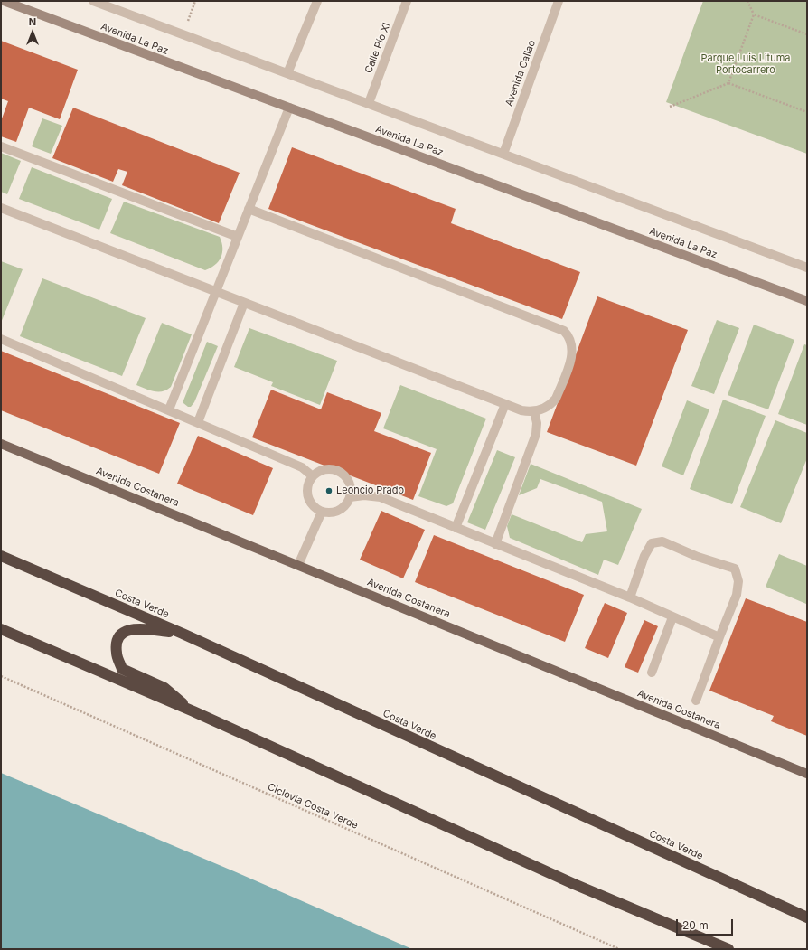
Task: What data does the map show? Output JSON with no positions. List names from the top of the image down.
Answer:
{
  "streets": {
    "highway": ["Costa Verde"],
    "main road": ["Avenida Costanera"],
    "street": ["Avenida La Paz", "Calle Pío XI", "Avenida Callao"],
    "path": ["Ciclovía Costa Verde"]
  },
  "crossings": [
    ["Avenida La Paz", "Calle Pío XI"],
    ["Avenida La Paz", "Avenida Callao"]
  ],
  "parks": ["Parque Luis Lituma Portocarrero"],
  "places": ["Leoncio Prado"],
  "scale_bar": "20 m",
  "north": "top"
}
